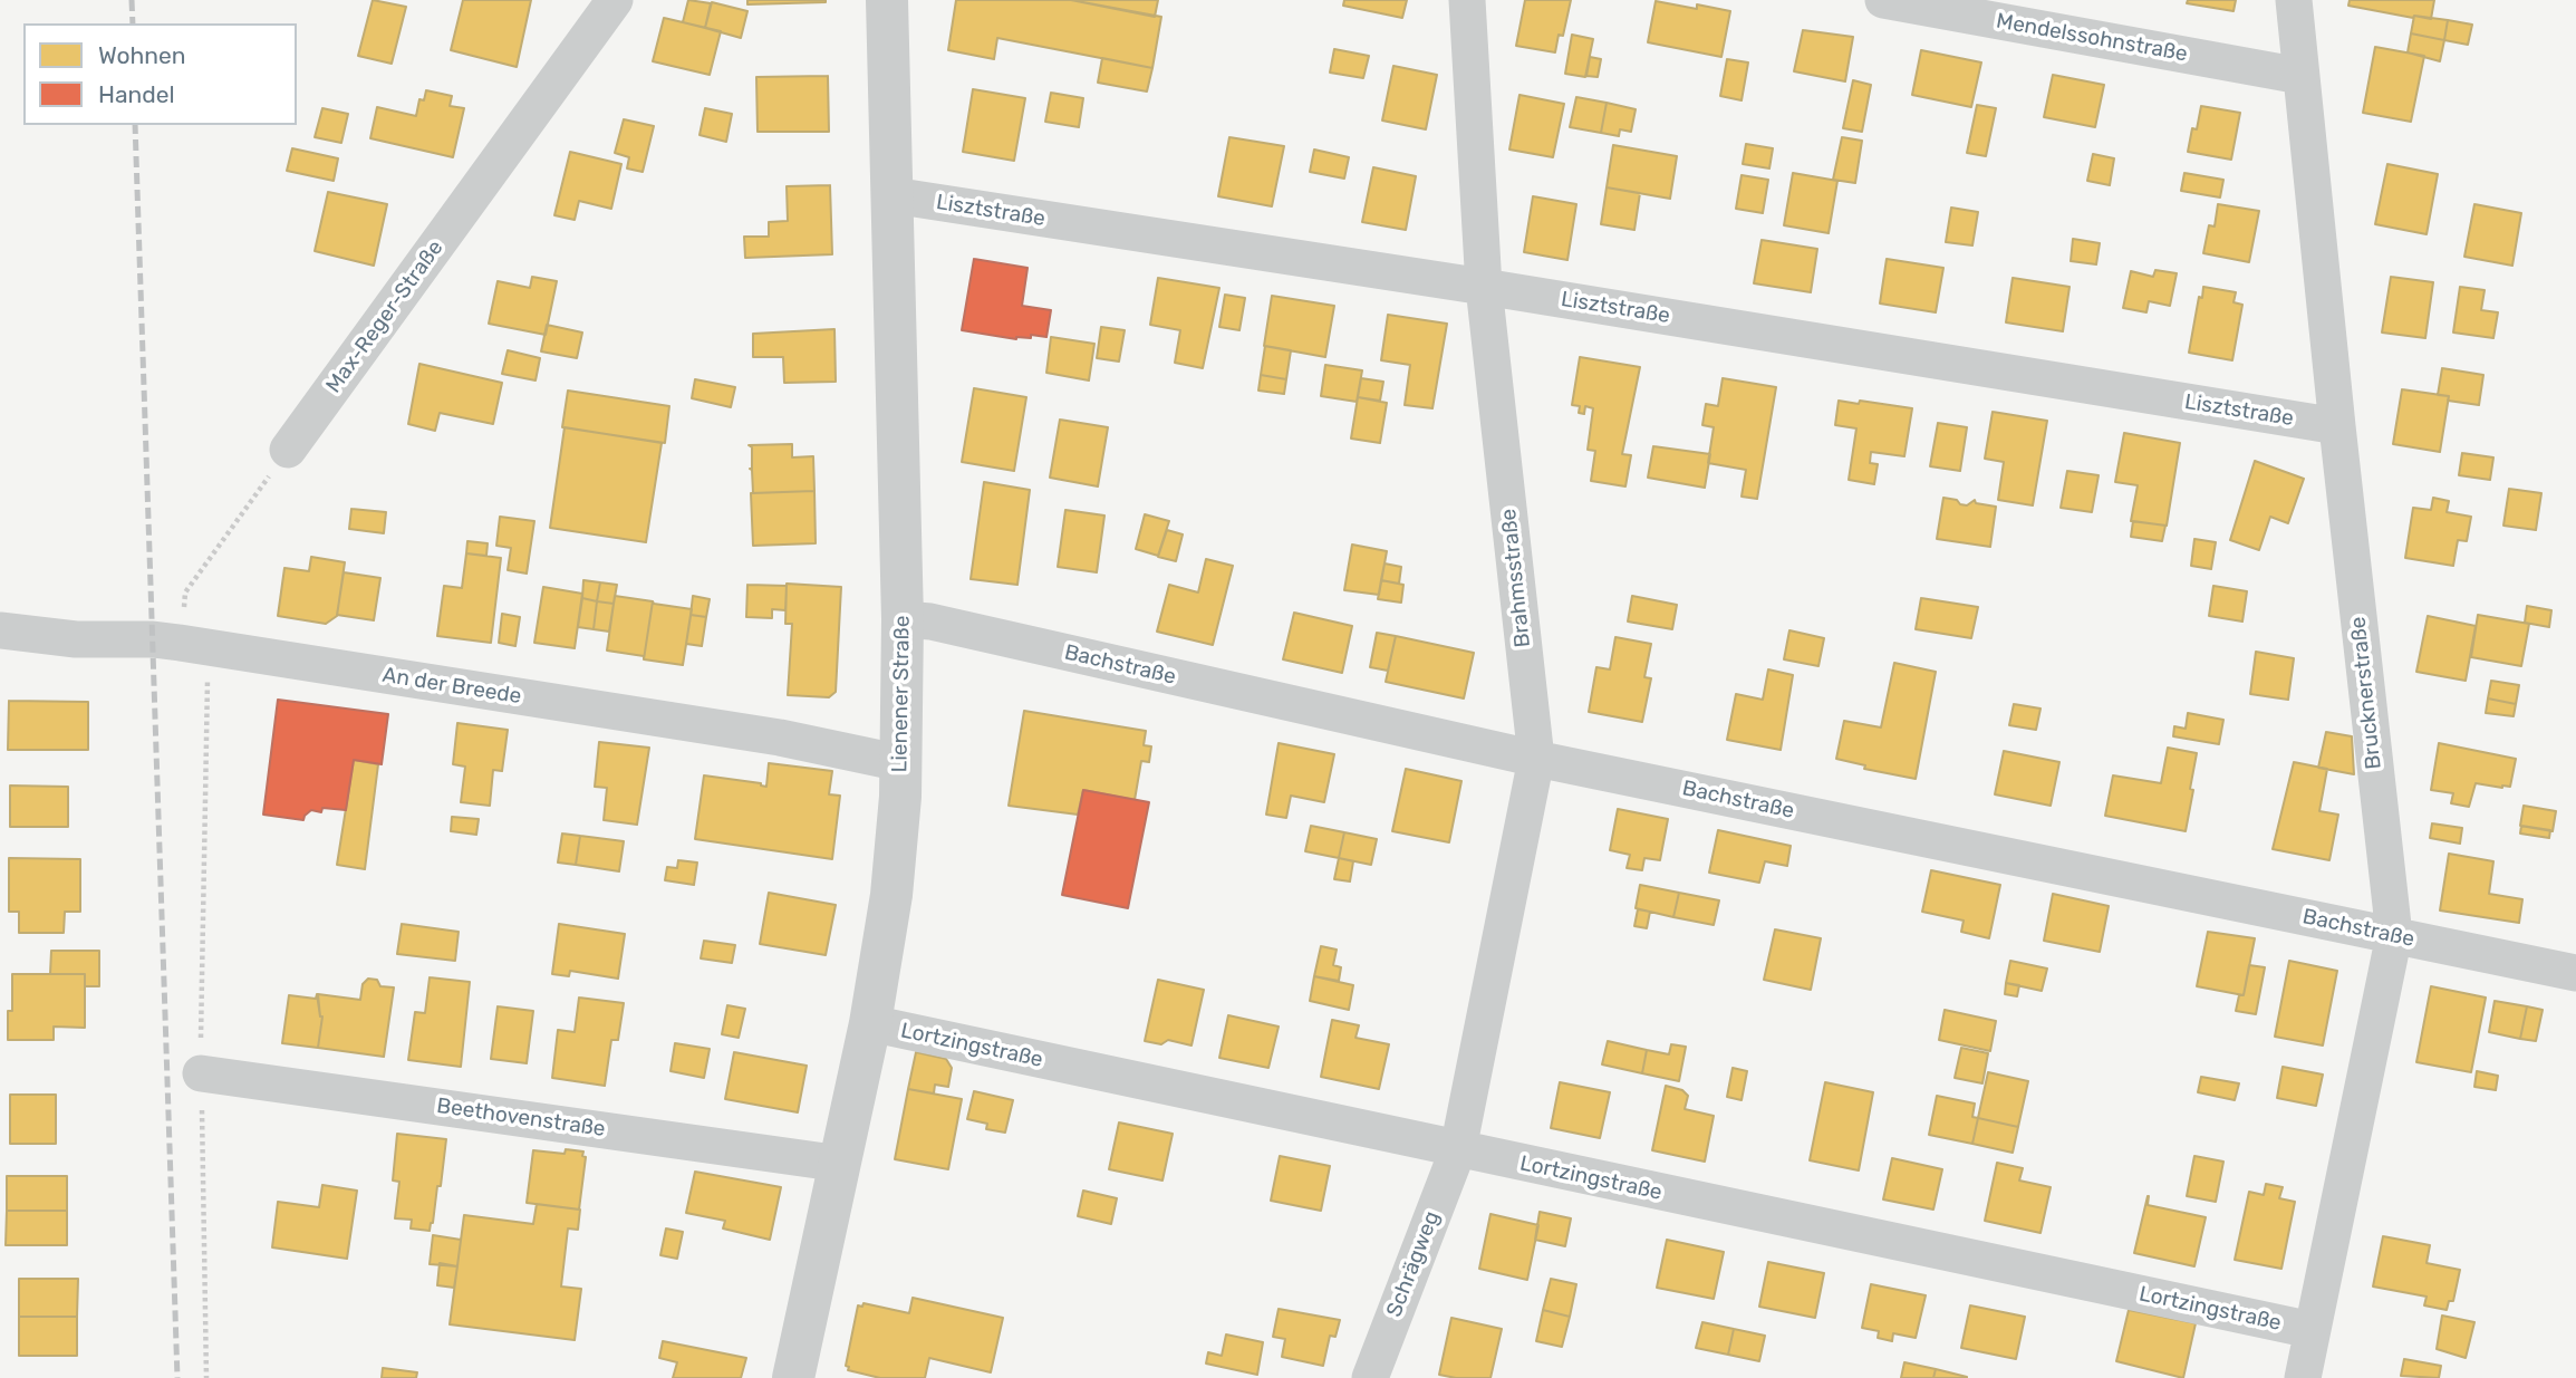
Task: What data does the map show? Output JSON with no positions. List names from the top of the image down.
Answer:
{
  "streets": {
    "street": [
      "Mendelssohnstraße",
      "Lisztstraße",
      "Max-Reger-Straße",
      "Brahmsstraße",
      "Bachstraße",
      "An der Breede",
      "Brucknerstraße",
      "Lienener Straße",
      "Lortzingstraße",
      "Beethovenstraße",
      "Schrägweg"
    ]
  },
  "crossings": [
    ["Mendelssohnstraße", "Brucknerstraße"],
    ["Lisztstraße", "Brahmsstraße"],
    ["Lisztstraße", "Brucknerstraße"],
    ["Lisztstraße", "Lienener Straße"],
    ["Brahmsstraße", "Bachstraße"],
    ["Brahmsstraße", "Lortzingstraße"],
    ["Brahmsstraße", "Schrägweg"],
    ["Bachstraße", "Brucknerstraße"],
    ["Bachstraße", "Lienener Straße"],
    ["An der Breede", "Lienener Straße"],
    ["Brucknerstraße", "Lortzingstraße"],
    ["Lienener Straße", "Lortzingstraße"],
    ["Lienener Straße", "Beethovenstraße"],
    ["Lortzingstraße", "Schrägweg"]
  ],
  "legend": ["Wohnen", "Handel"]
}
